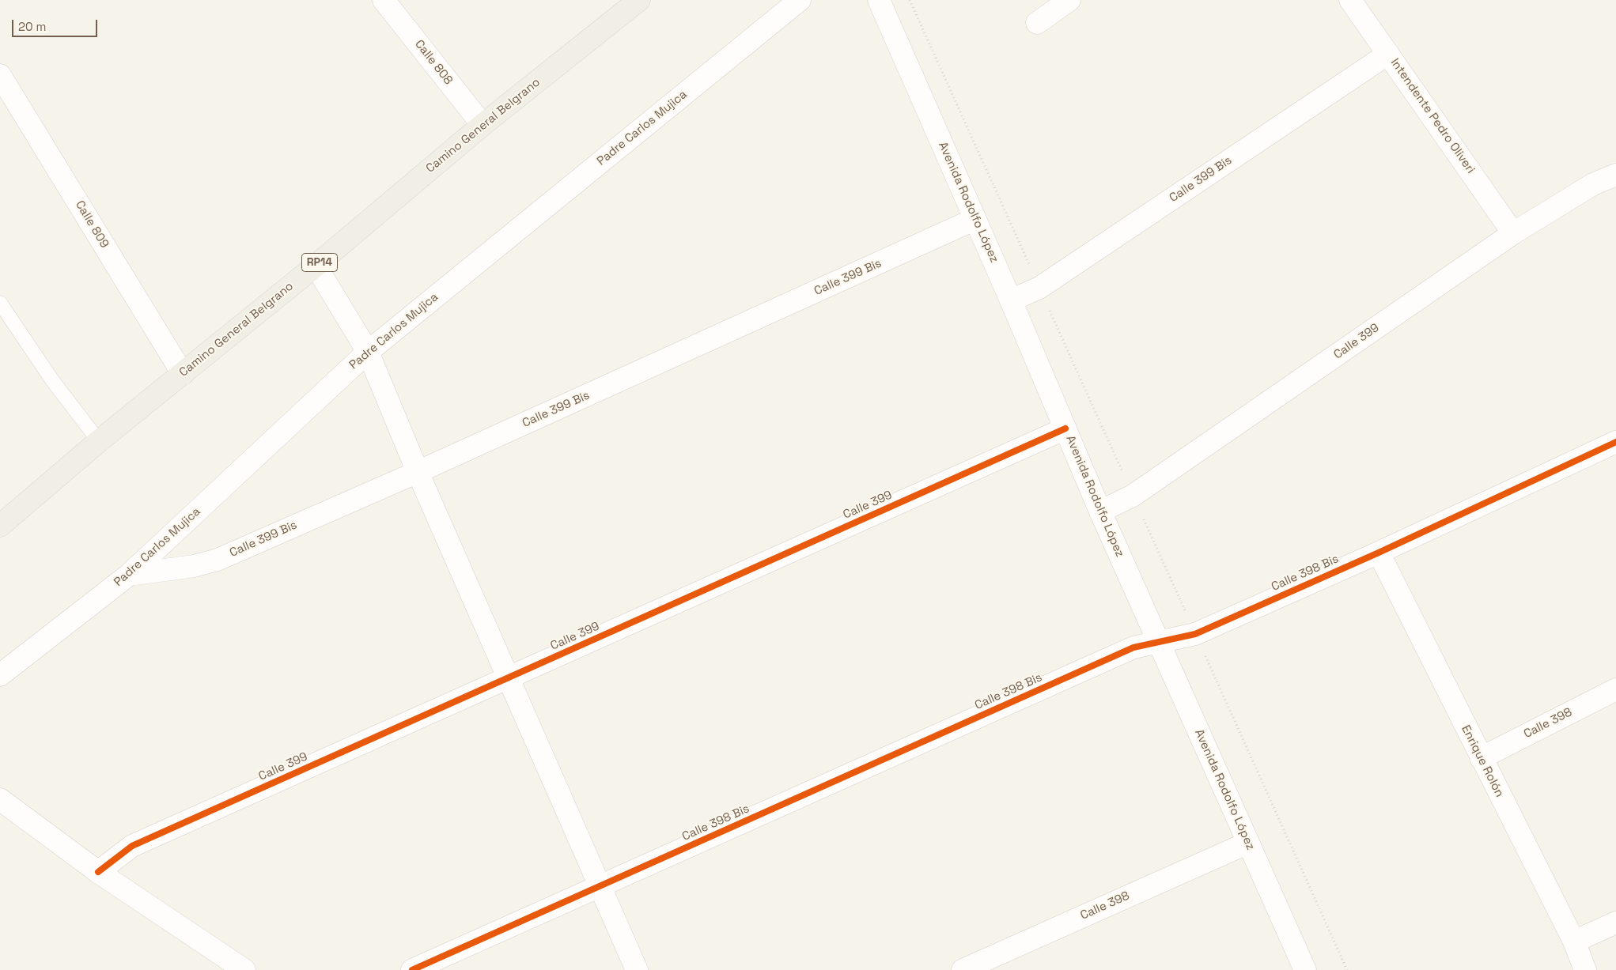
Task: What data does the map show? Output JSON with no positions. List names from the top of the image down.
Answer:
{
  "streets": {
    "main road": ["Camino General Belgrano", "RP14"],
    "street": [
      "Calle 808",
      "Intendente Pedro Oliveri",
      "Padre Carlos Mujica",
      "Calle 399 Bis",
      "Avenida Rodolfo López",
      "Calle 809",
      "Calle 399",
      "Calle 398 Bis",
      "Calle 398",
      "Enrique Rolón"
    ]
  },
  "crossings": [
    ["Calle 808", "Camino General Belgrano"],
    ["Intendente Pedro Oliveri", "Calle 399 Bis"],
    ["Intendente Pedro Oliveri", "Calle 399"],
    ["Camino General Belgrano", "Calle 809"],
    ["Padre Carlos Mujica", "Calle 399 Bis"],
    ["Calle 399 Bis", "Avenida Rodolfo López"],
    ["Avenida Rodolfo López", "Calle 399"],
    ["Avenida Rodolfo López", "Calle 398 Bis"],
    ["Avenida Rodolfo López", "Calle 398"],
    ["Calle 398 Bis", "Enrique Rolón"],
    ["Calle 398", "Enrique Rolón"]
  ],
  "scale_bar": "20 m"
}
